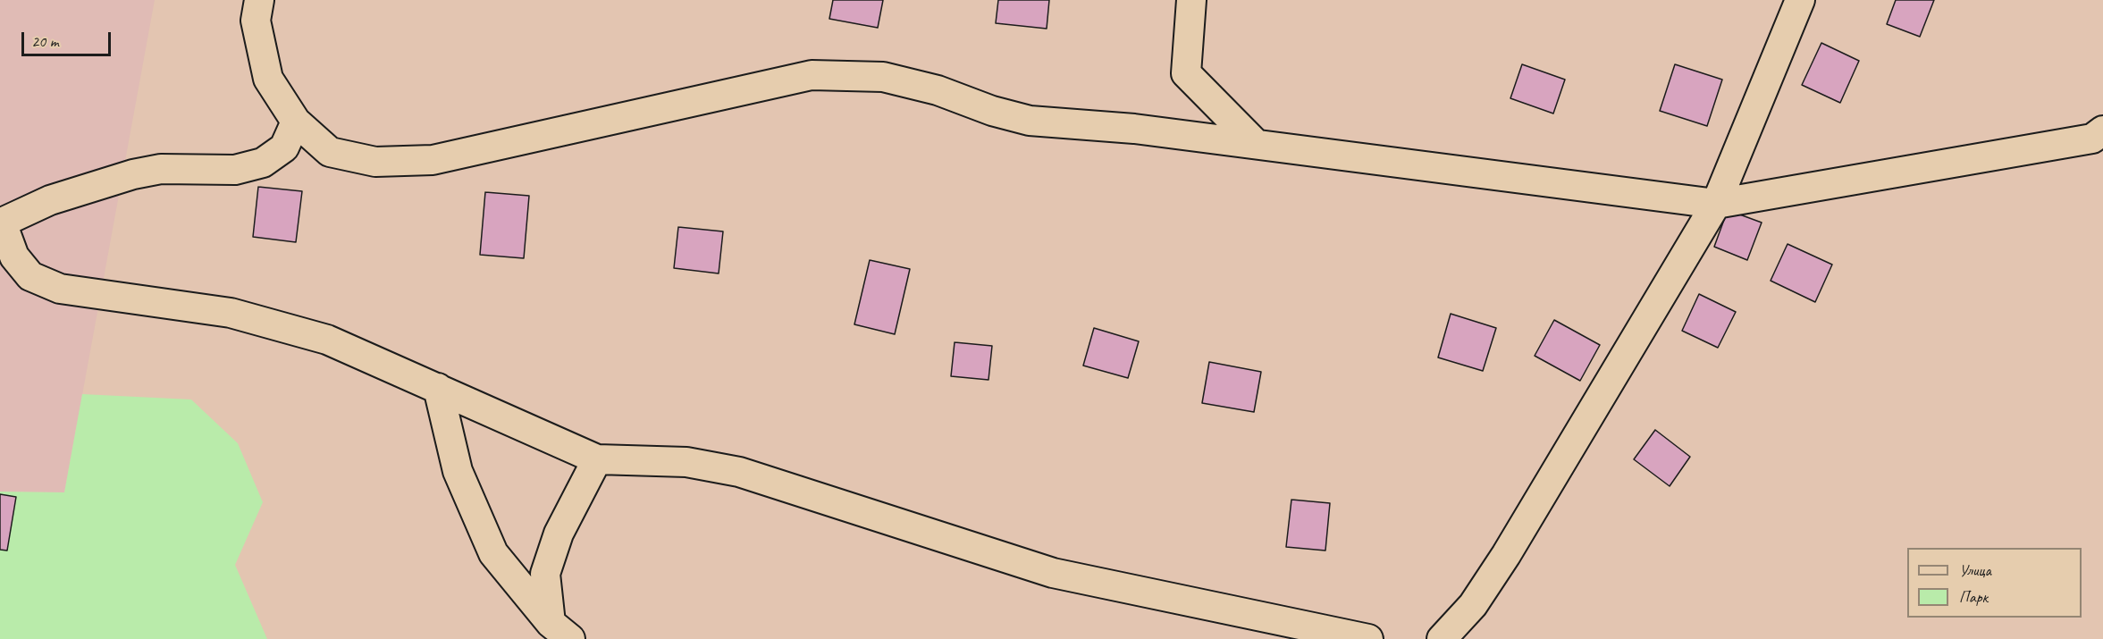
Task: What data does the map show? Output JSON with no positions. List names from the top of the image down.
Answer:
{
  "legend": ["Улица", "Парк"],
  "scale_bar": "20 m"
}
